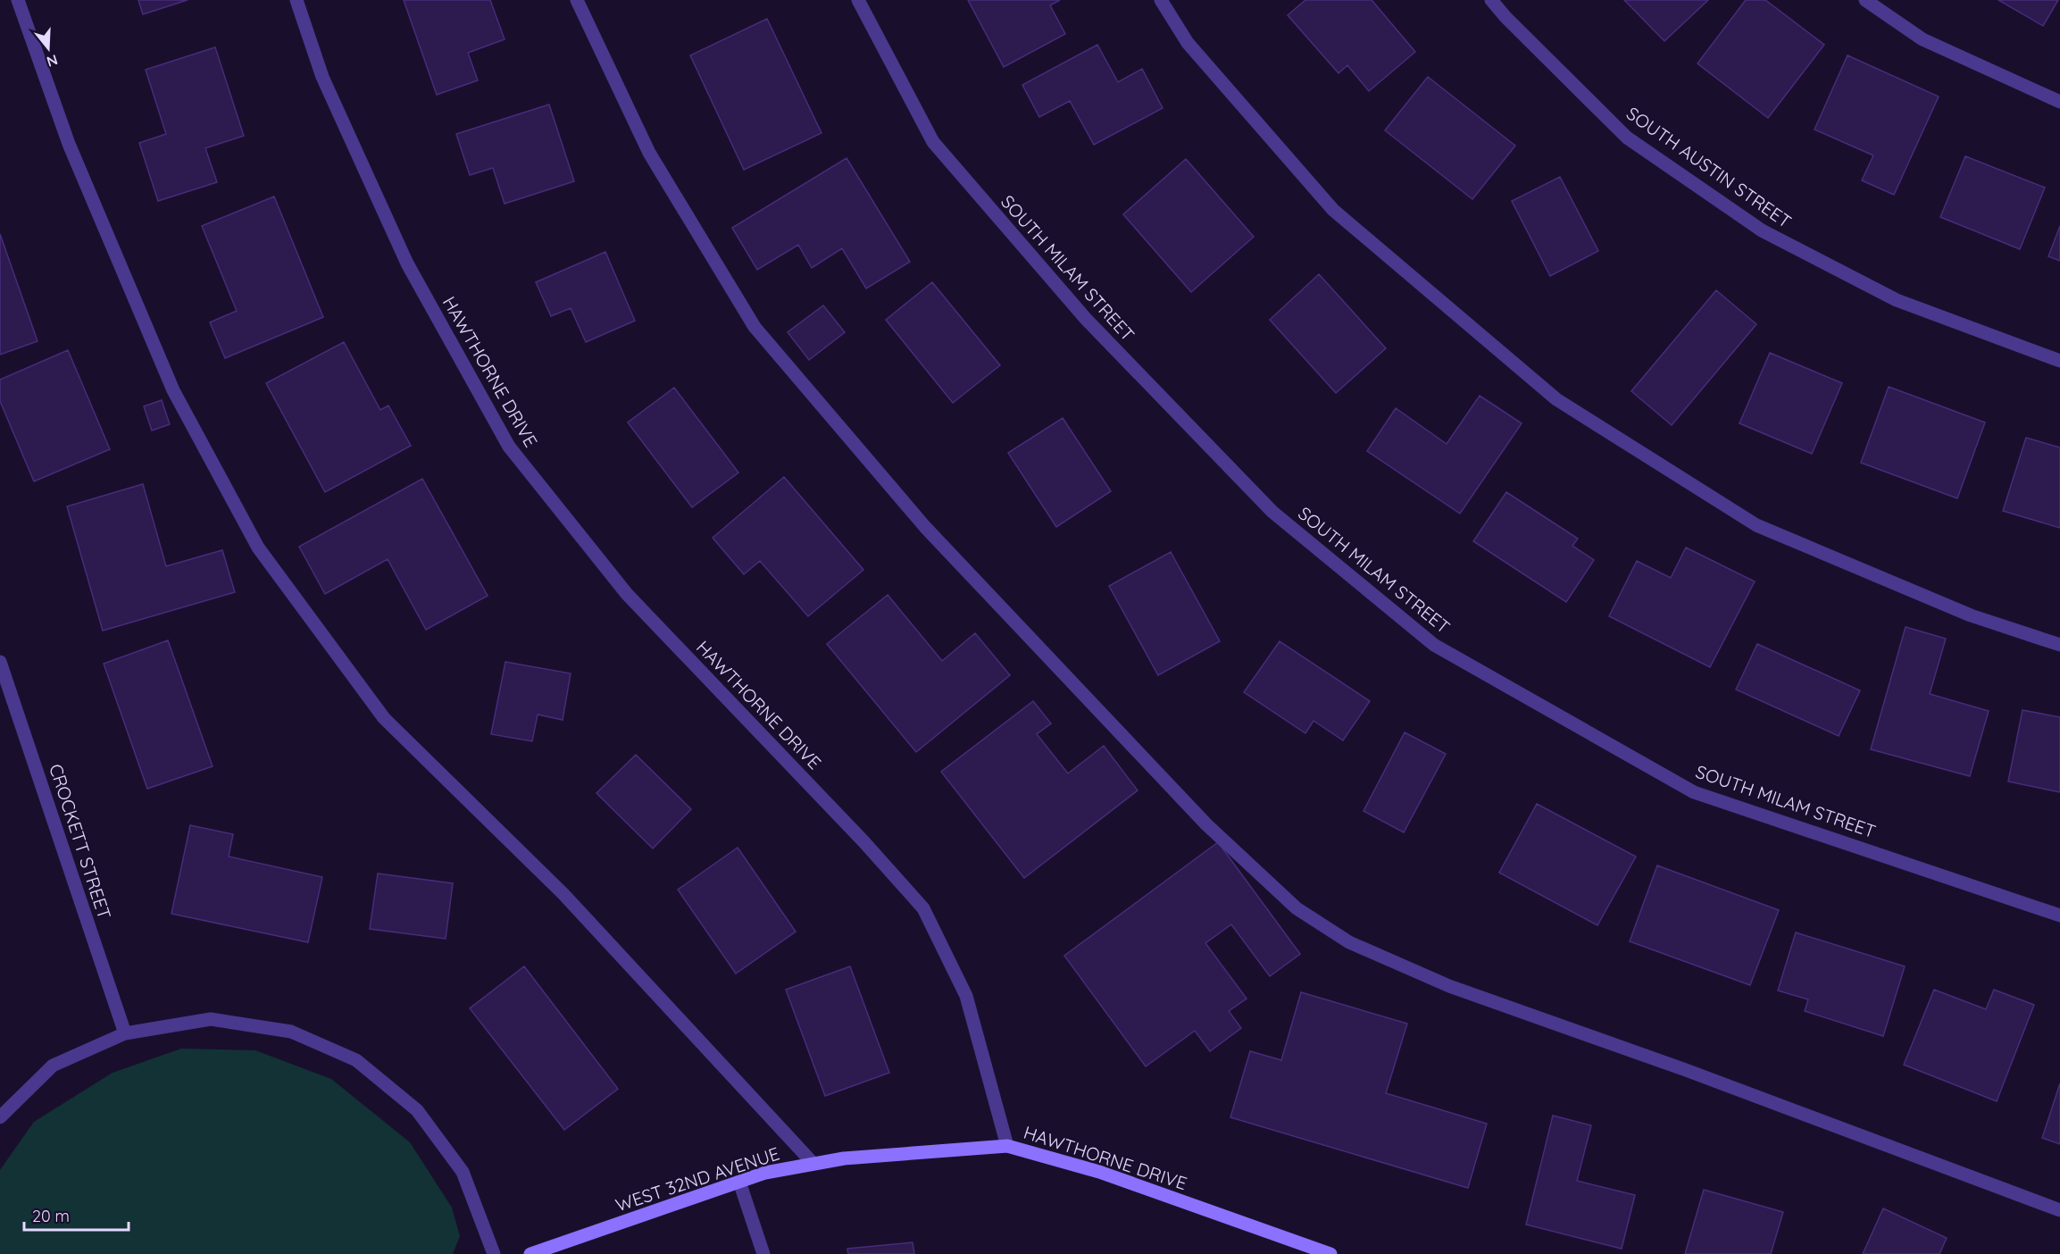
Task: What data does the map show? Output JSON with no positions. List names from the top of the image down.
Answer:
{
  "streets": {
    "main road": ["HAWTHORNE DRIVE", "WEST 32ND AVENUE"],
    "street": ["SOUTH AUSTIN STREET", "SOUTH MILAM STREET", "CROCKETT STREET"]
  },
  "crossings": [
    ["HAWTHORNE DRIVE", "WEST 32ND AVENUE"]
  ],
  "scale_bar": "20 m",
  "north": "bottom"
}
